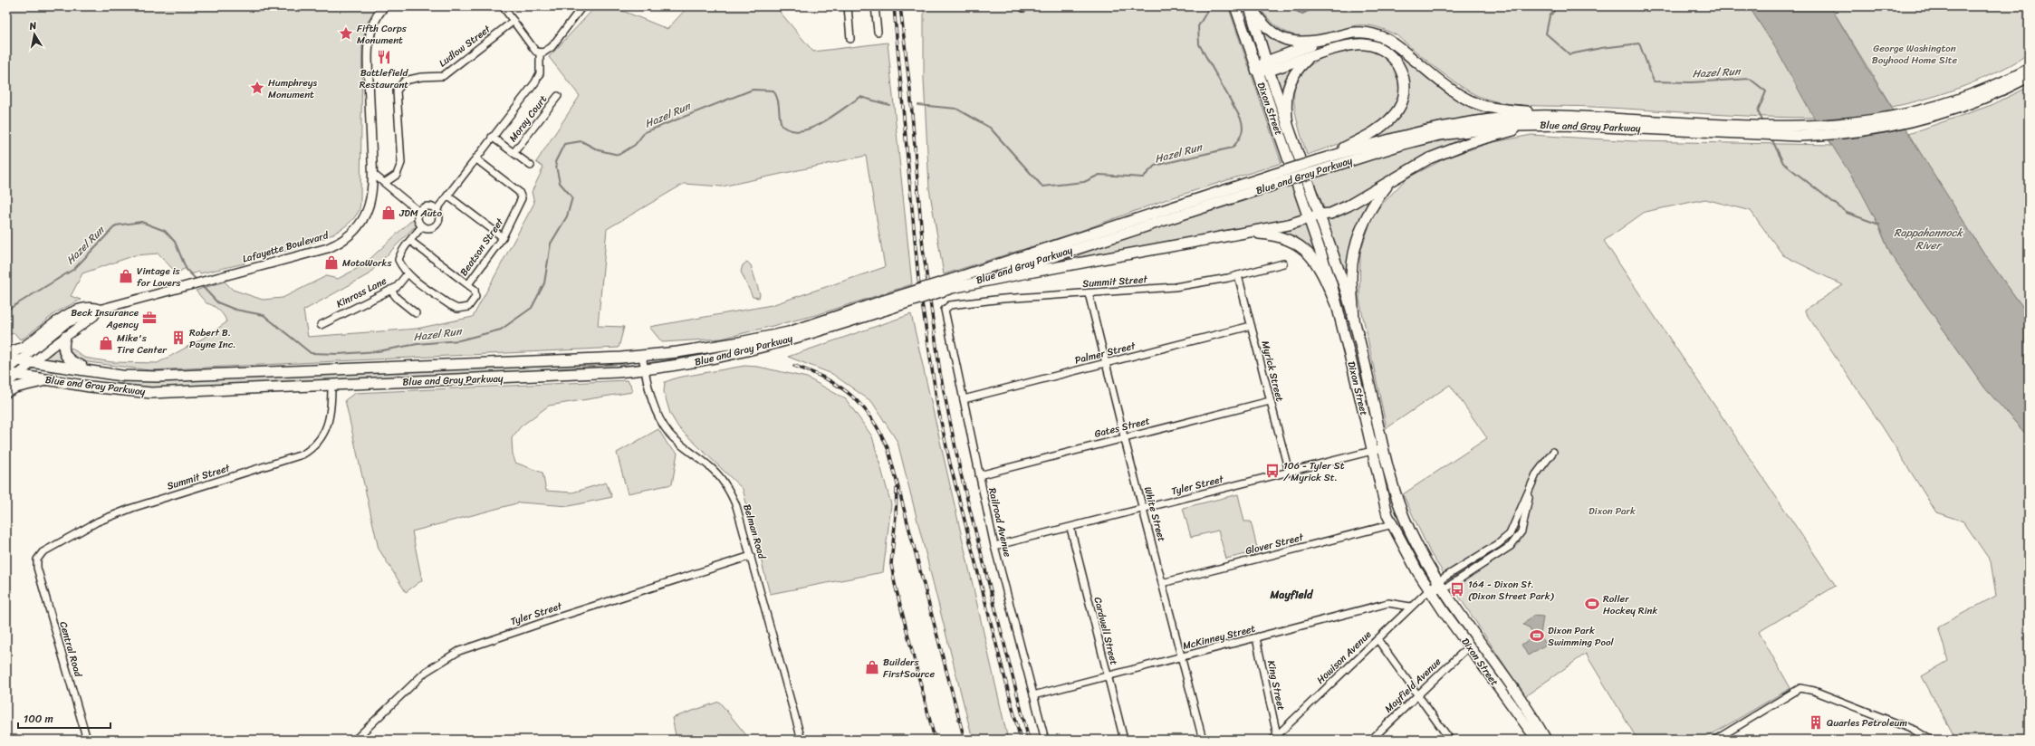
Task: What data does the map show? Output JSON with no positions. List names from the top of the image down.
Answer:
{
  "streets": {
    "main road": ["Dixon Street", "Blue and Gray Parkway", "Lafayette Boulevard"],
    "street": [
      "Ludlow Street",
      "Moray Court",
      "Beatson Street",
      "Summit Street",
      "Kinross Lane",
      "Palmer Street",
      "Myrick Street",
      "Gates Street",
      "Tyler Street",
      "White Street",
      "Railroad Avenue",
      "Belman Road",
      "Glover Street",
      "Cardwell Street",
      "McKinney Street",
      "Central Road",
      "Howison Avenue",
      "King Street",
      "Mayfield Avenue"
    ]
  },
  "crossings": [
    ["Dixon Street", "Tyler Street"],
    ["Dixon Street", "Glover Street"],
    ["Dixon Street", "Howison Avenue"],
    ["Dixon Street", "Mayfield Avenue"],
    ["Blue and Gray Parkway", "Lafayette Boulevard"],
    ["Blue and Gray Parkway", "Summit Street"],
    ["Blue and Gray Parkway", "Belman Road"],
    ["Summit Street", "Myrick Street"],
    ["Summit Street", "White Street"],
    ["Summit Street", "Railroad Avenue"],
    ["Summit Street", "Central Road"],
    ["Palmer Street", "Myrick Street"],
    ["Palmer Street", "White Street"],
    ["Palmer Street", "Railroad Avenue"],
    ["Myrick Street", "Gates Street"],
    ["Myrick Street", "Tyler Street"],
    ["Gates Street", "White Street"],
    ["Gates Street", "Railroad Avenue"],
    ["Tyler Street", "White Street"],
    ["Tyler Street", "Railroad Avenue"],
    ["Tyler Street", "Belman Road"],
    ["Tyler Street", "Cardwell Street"],
    ["White Street", "Glover Street"],
    ["White Street", "McKinney Street"],
    ["Railroad Avenue", "McKinney Street"],
    ["Cardwell Street", "McKinney Street"],
    ["McKinney Street", "Howison Avenue"],
    ["McKinney Street", "King Street"],
    ["Howison Avenue", "King Street"]
  ],
  "districts": ["Mayfield"],
  "water": ["Hazel Run", "Rappahannock River"],
  "parks": ["George Washington Boyhood Home Site", "Dixon Park"],
  "places": {
    "place": ["Fifth Corps Monument", "Humphreys Monument"],
    "restaurant": ["Battlefield Restaurant"],
    "shop": [
      "JDM Auto",
      "MotoWorks",
      "Vintage is for Lovers",
      "Mike's Tire Center",
      "Builders FirstSource"
    ],
    "office": ["Beck Insurance Agency"],
    "building": ["Robert B. Payne Inc.", "Quarles Petroleum"],
    "bus stop": ["106 - Tyler St / Myrick St.", "164 - Dixon St. (Dixon Street Park)"],
    "sports": ["Roller Hockey Rink", "Dixon Park Swimming Pool"]
  },
  "scale_bar": "100 m",
  "north": "top"
}
